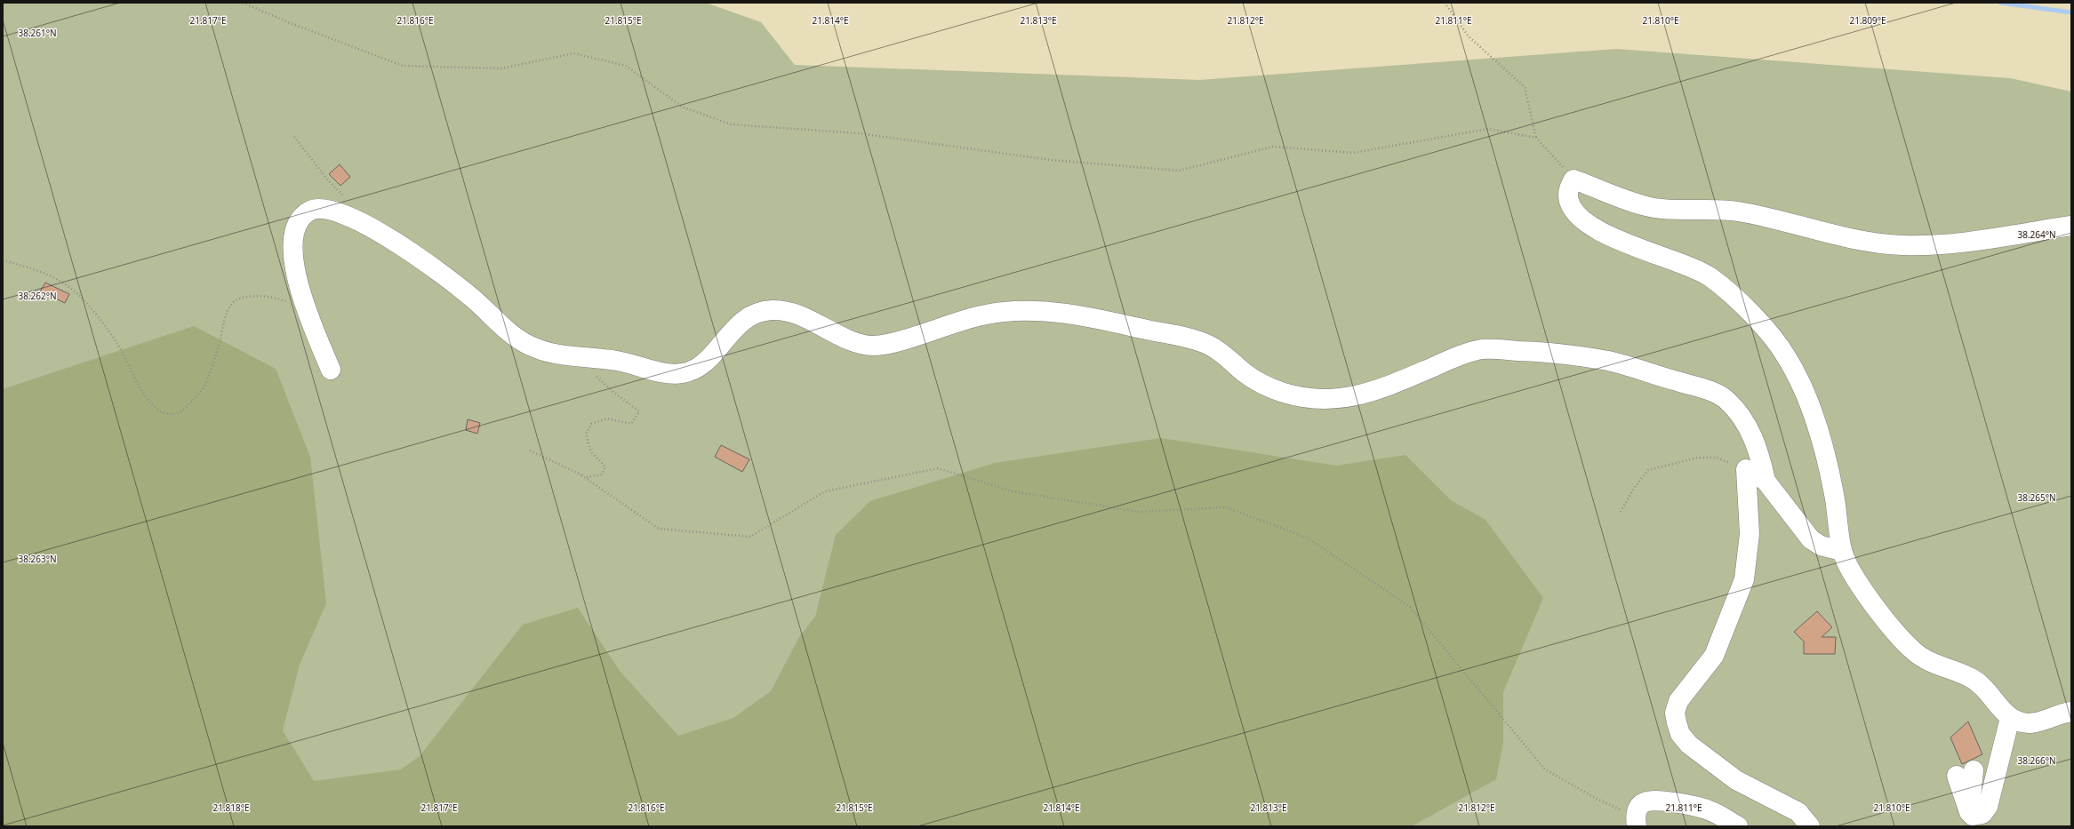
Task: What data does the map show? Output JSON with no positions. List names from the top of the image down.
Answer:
{
  "coordinates": [
    "21.817°E",
    "21.816°E",
    "21.815°E",
    "21.814°E",
    "21.813°E",
    "21.812°E",
    "21.811°E",
    "21.810°E",
    "21.809°E",
    "38.261°N",
    "38.264°N",
    "38.262°N",
    "38.265°N",
    "38.263°N",
    "38.266°N",
    "21.818°E"
  ]
}
